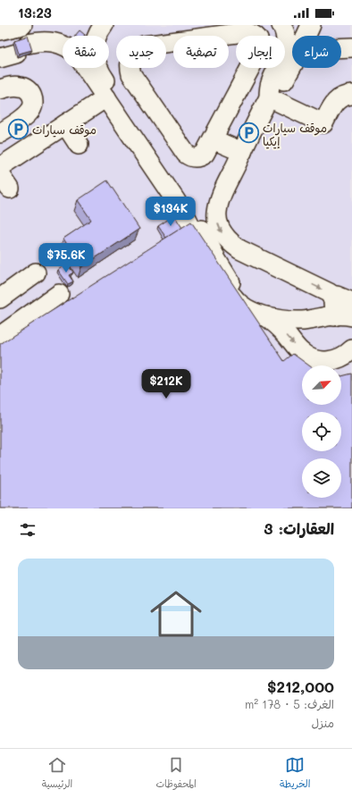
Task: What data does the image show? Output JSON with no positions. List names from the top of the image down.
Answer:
{
  "places": {
    "parking": ["موقف سيارات", "موقف سيارات إيكيا"]
  },
  "north": "top right",
  "page": {
    "status": "13:23",
    "chip": [
      "شراء",
      "إيجار",
      "تصفية",
      "جديد",
      "شقة"
    ],
    "price": ["$134K", "$75.6K", "$212K"],
    "heading": "العقارات: 3",
    "list": [
      {
        "name": "$212,000",
        "note": "الغرف: 5 · 178 m² · منزل"
      }
    ],
    "tabs": ["الخريطة", "المحفوظات", "الرئيسية"]
  }
}
